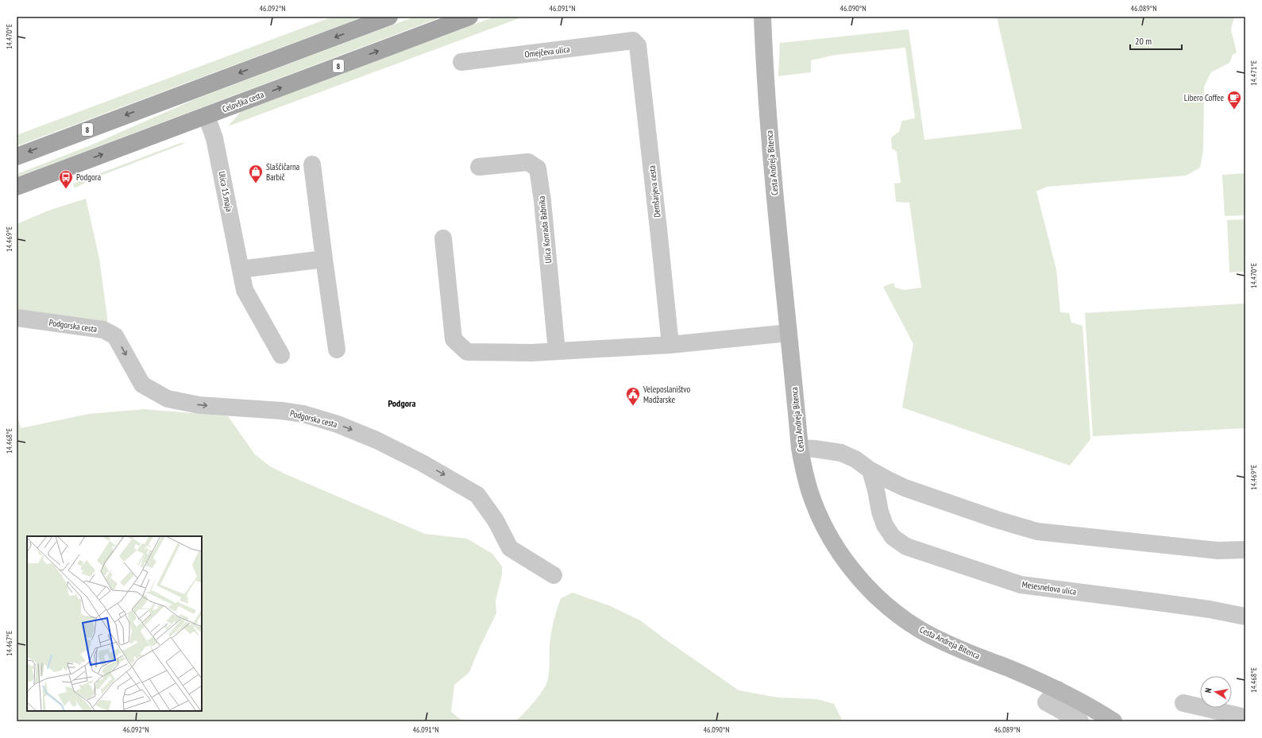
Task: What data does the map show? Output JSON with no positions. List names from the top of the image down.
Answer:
{
  "streets": {
    "main road": ["8", "Celovška cesta"],
    "street": [
      "Omejčeva ulica",
      "Cesta Andreja Bitenca",
      "Ulica 15.maja",
      "Demšarjeva cesta",
      "Ulica Konrada Babnika",
      "Podgorska cesta",
      "Mesesnelova ulica"
    ]
  },
  "crossings": [
    ["Omejčeva ulica", "Demšarjeva cesta"],
    ["Celovška cesta", "Ulica 15.maja"]
  ],
  "one_way": ["Podgorska cesta"],
  "districts": ["Podgora"],
  "places": {
    "cafe": ["Libero Coffee"],
    "shop": ["Slaščičarna Barbič"],
    "bus stop": ["Podgora"],
    "public building": ["Veleposlaništvo Madžarske"]
  },
  "scale_bar": "20 m",
  "north": "left",
  "coordinates": [
    "46.092°N",
    "46.091°N",
    "46.090°N",
    "46.089°N",
    "14.470°E",
    "14.471°E",
    "14.469°E",
    "14.468°E",
    "14.467°E"
  ]
}
